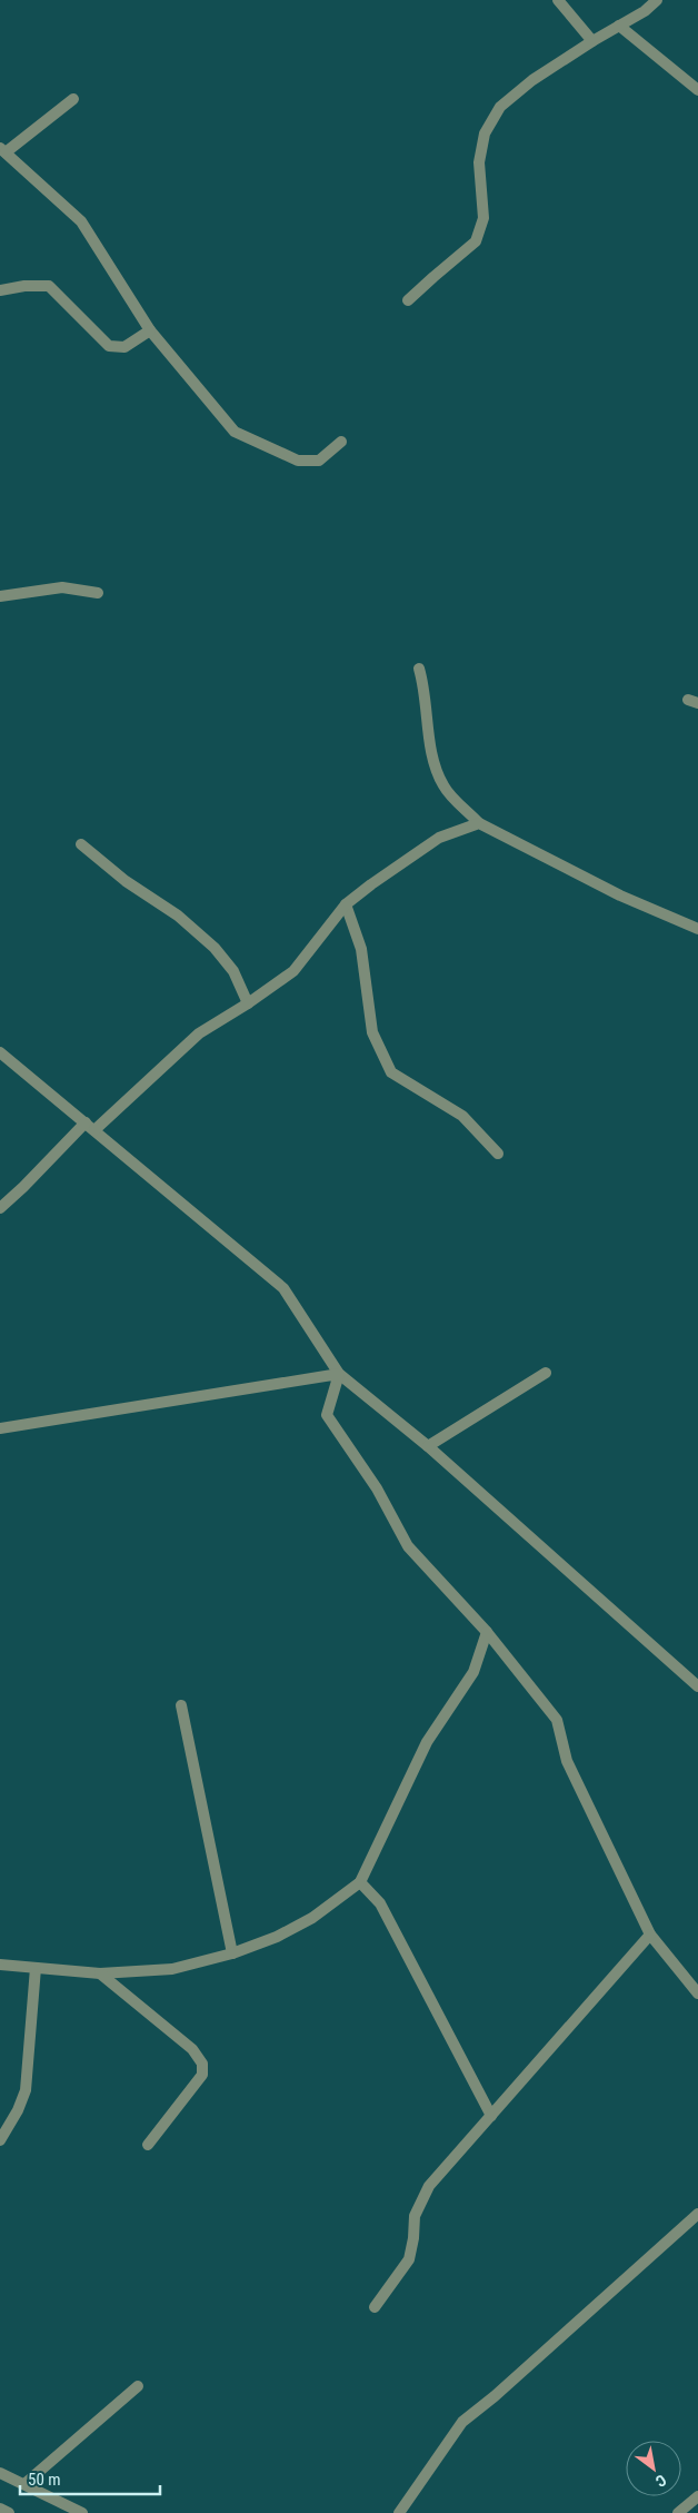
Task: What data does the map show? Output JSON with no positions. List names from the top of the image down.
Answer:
{
  "scale_bar": "50 m",
  "north": "bottom right"
}
